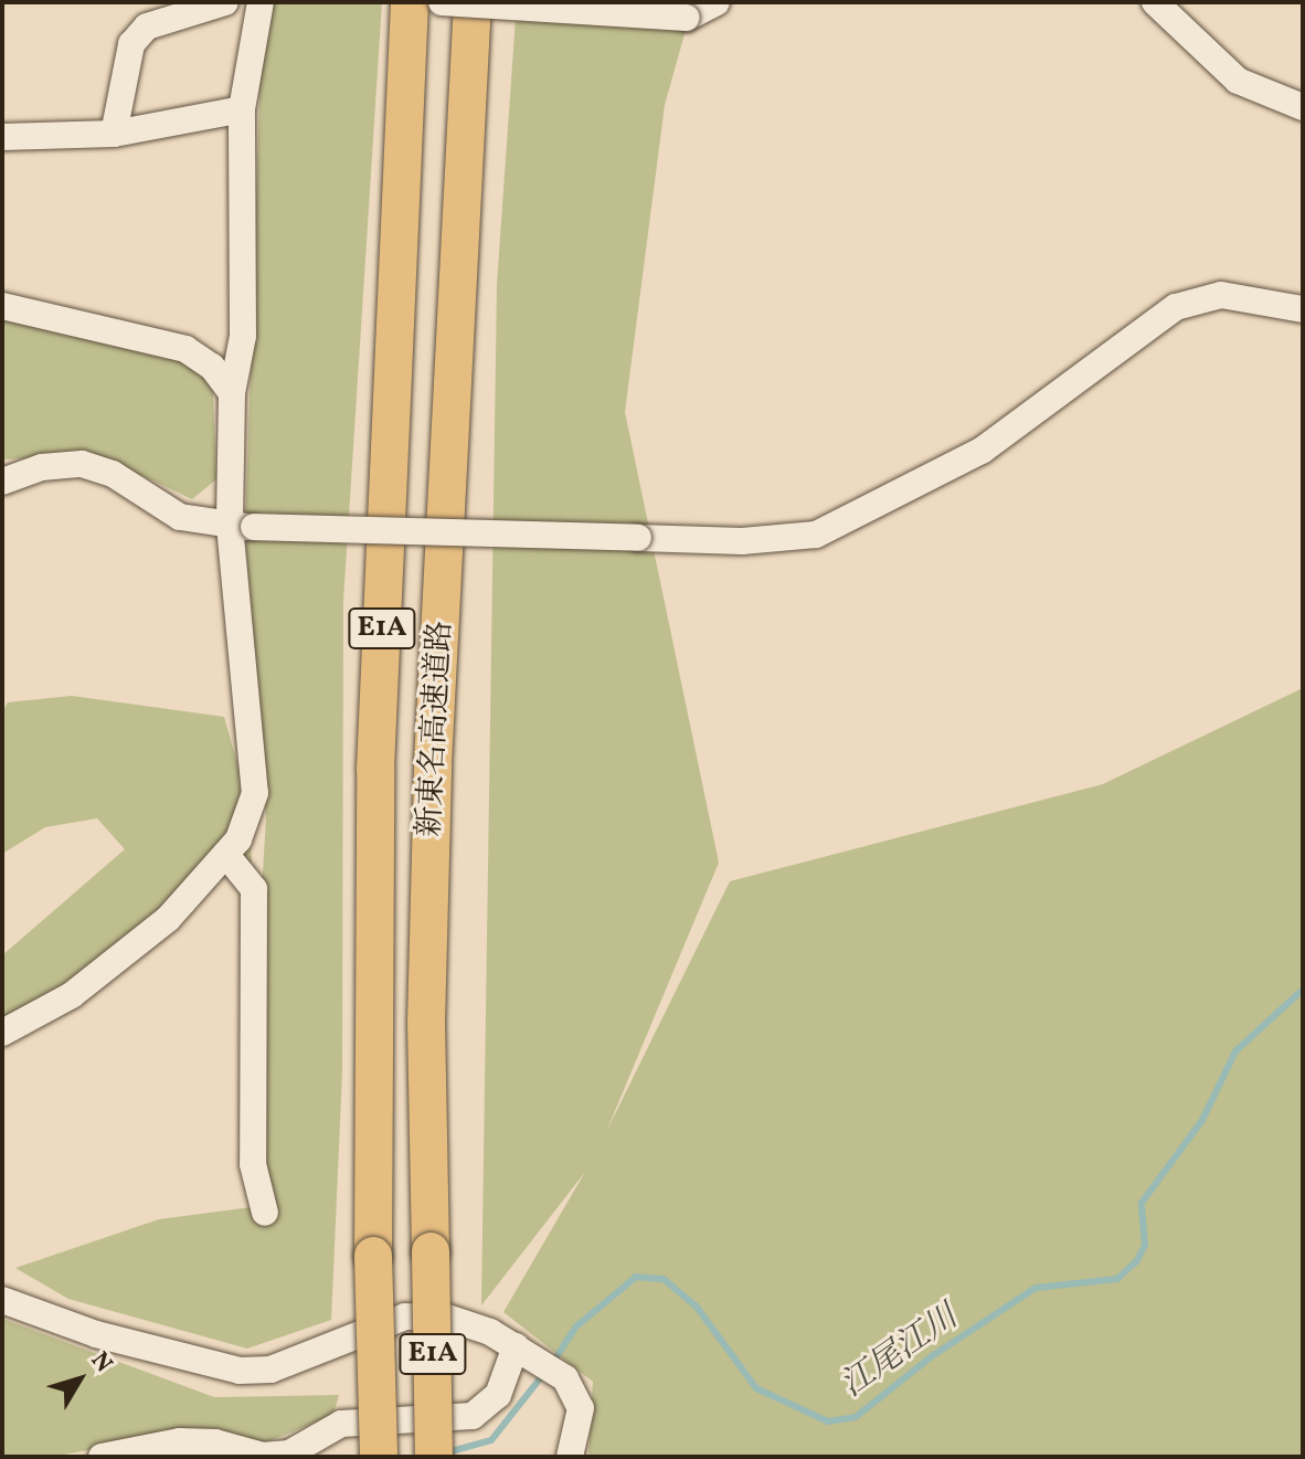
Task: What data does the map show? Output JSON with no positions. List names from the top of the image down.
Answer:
{
  "streets": {
    "highway": ["E1A", "新東名高速道路"]
  },
  "water": ["江尾江川"],
  "north": "top right"
}
